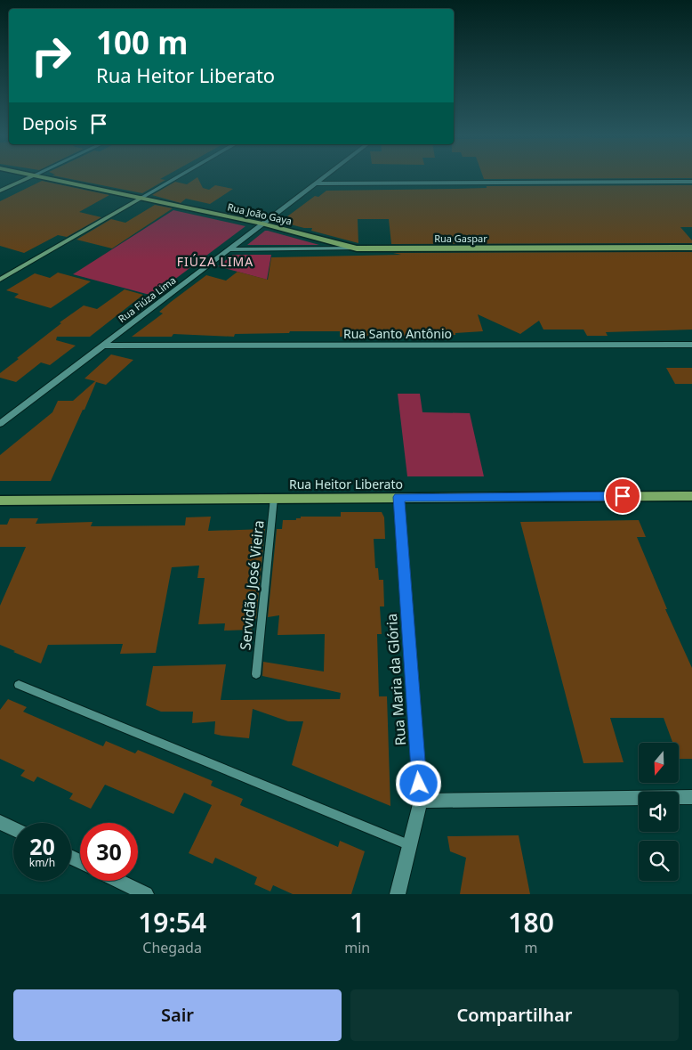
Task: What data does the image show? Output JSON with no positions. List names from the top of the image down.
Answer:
{
  "streets": {
    "main road": ["Rua João Gaya", "Rua Gaspar", "Rua Heitor Liberato"],
    "street": ["Rua Fiúza Lima", "Rua Santo Antônio", "Rua Maria da Glória"],
    "lane": ["Servidão José Vieira"]
  },
  "crossings": [
    ["Rua João Gaya", "Rua Gaspar"],
    ["Rua João Gaya", "Rua Fiúza Lima"],
    ["Rua Gaspar", "Rua Fiúza Lima"],
    ["Rua Fiúza Lima", "Rua Santo Antônio"],
    ["Rua Heitor Liberato", "Servidão José Vieira"],
    ["Rua Heitor Liberato", "Rua Maria da Glória"]
  ],
  "districts": ["FIÚZA LIMA"],
  "north": "bottom",
  "page": {
    "turn": ["100 m", "Rua Heitor Liberato"],
    "then": "Depois",
    "speed": "20 km/h",
    "limit": "30",
    "eta": [
      "19:54",
      "Chegada",
      "1",
      "min",
      "180",
      "m"
    ],
    "buttons": ["Sair", "Compartilhar"]
  }
}
